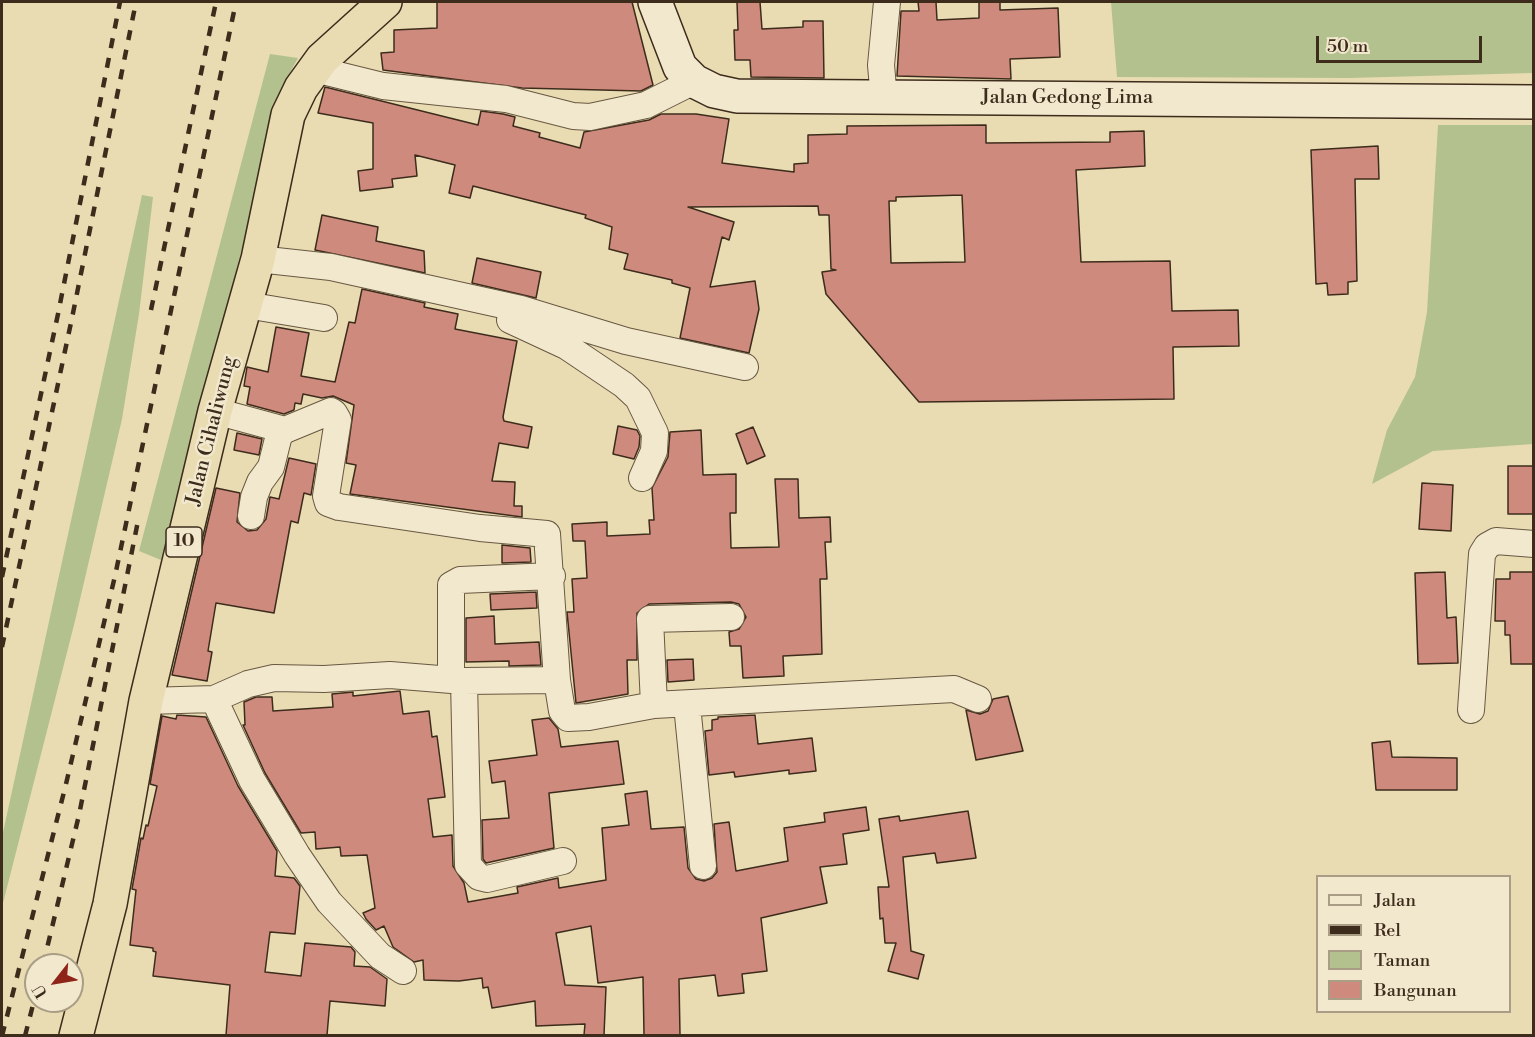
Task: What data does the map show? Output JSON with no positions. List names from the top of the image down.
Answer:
{
  "streets": {
    "highway": ["Jalan Cihaliwung", "10"],
    "street": ["Jalan Gedong Lima"]
  },
  "legend": [
    "Jalan",
    "Rel",
    "Taman",
    "Bangunan"
  ],
  "scale_bar": "50 m",
  "north": "bottom left"
}
